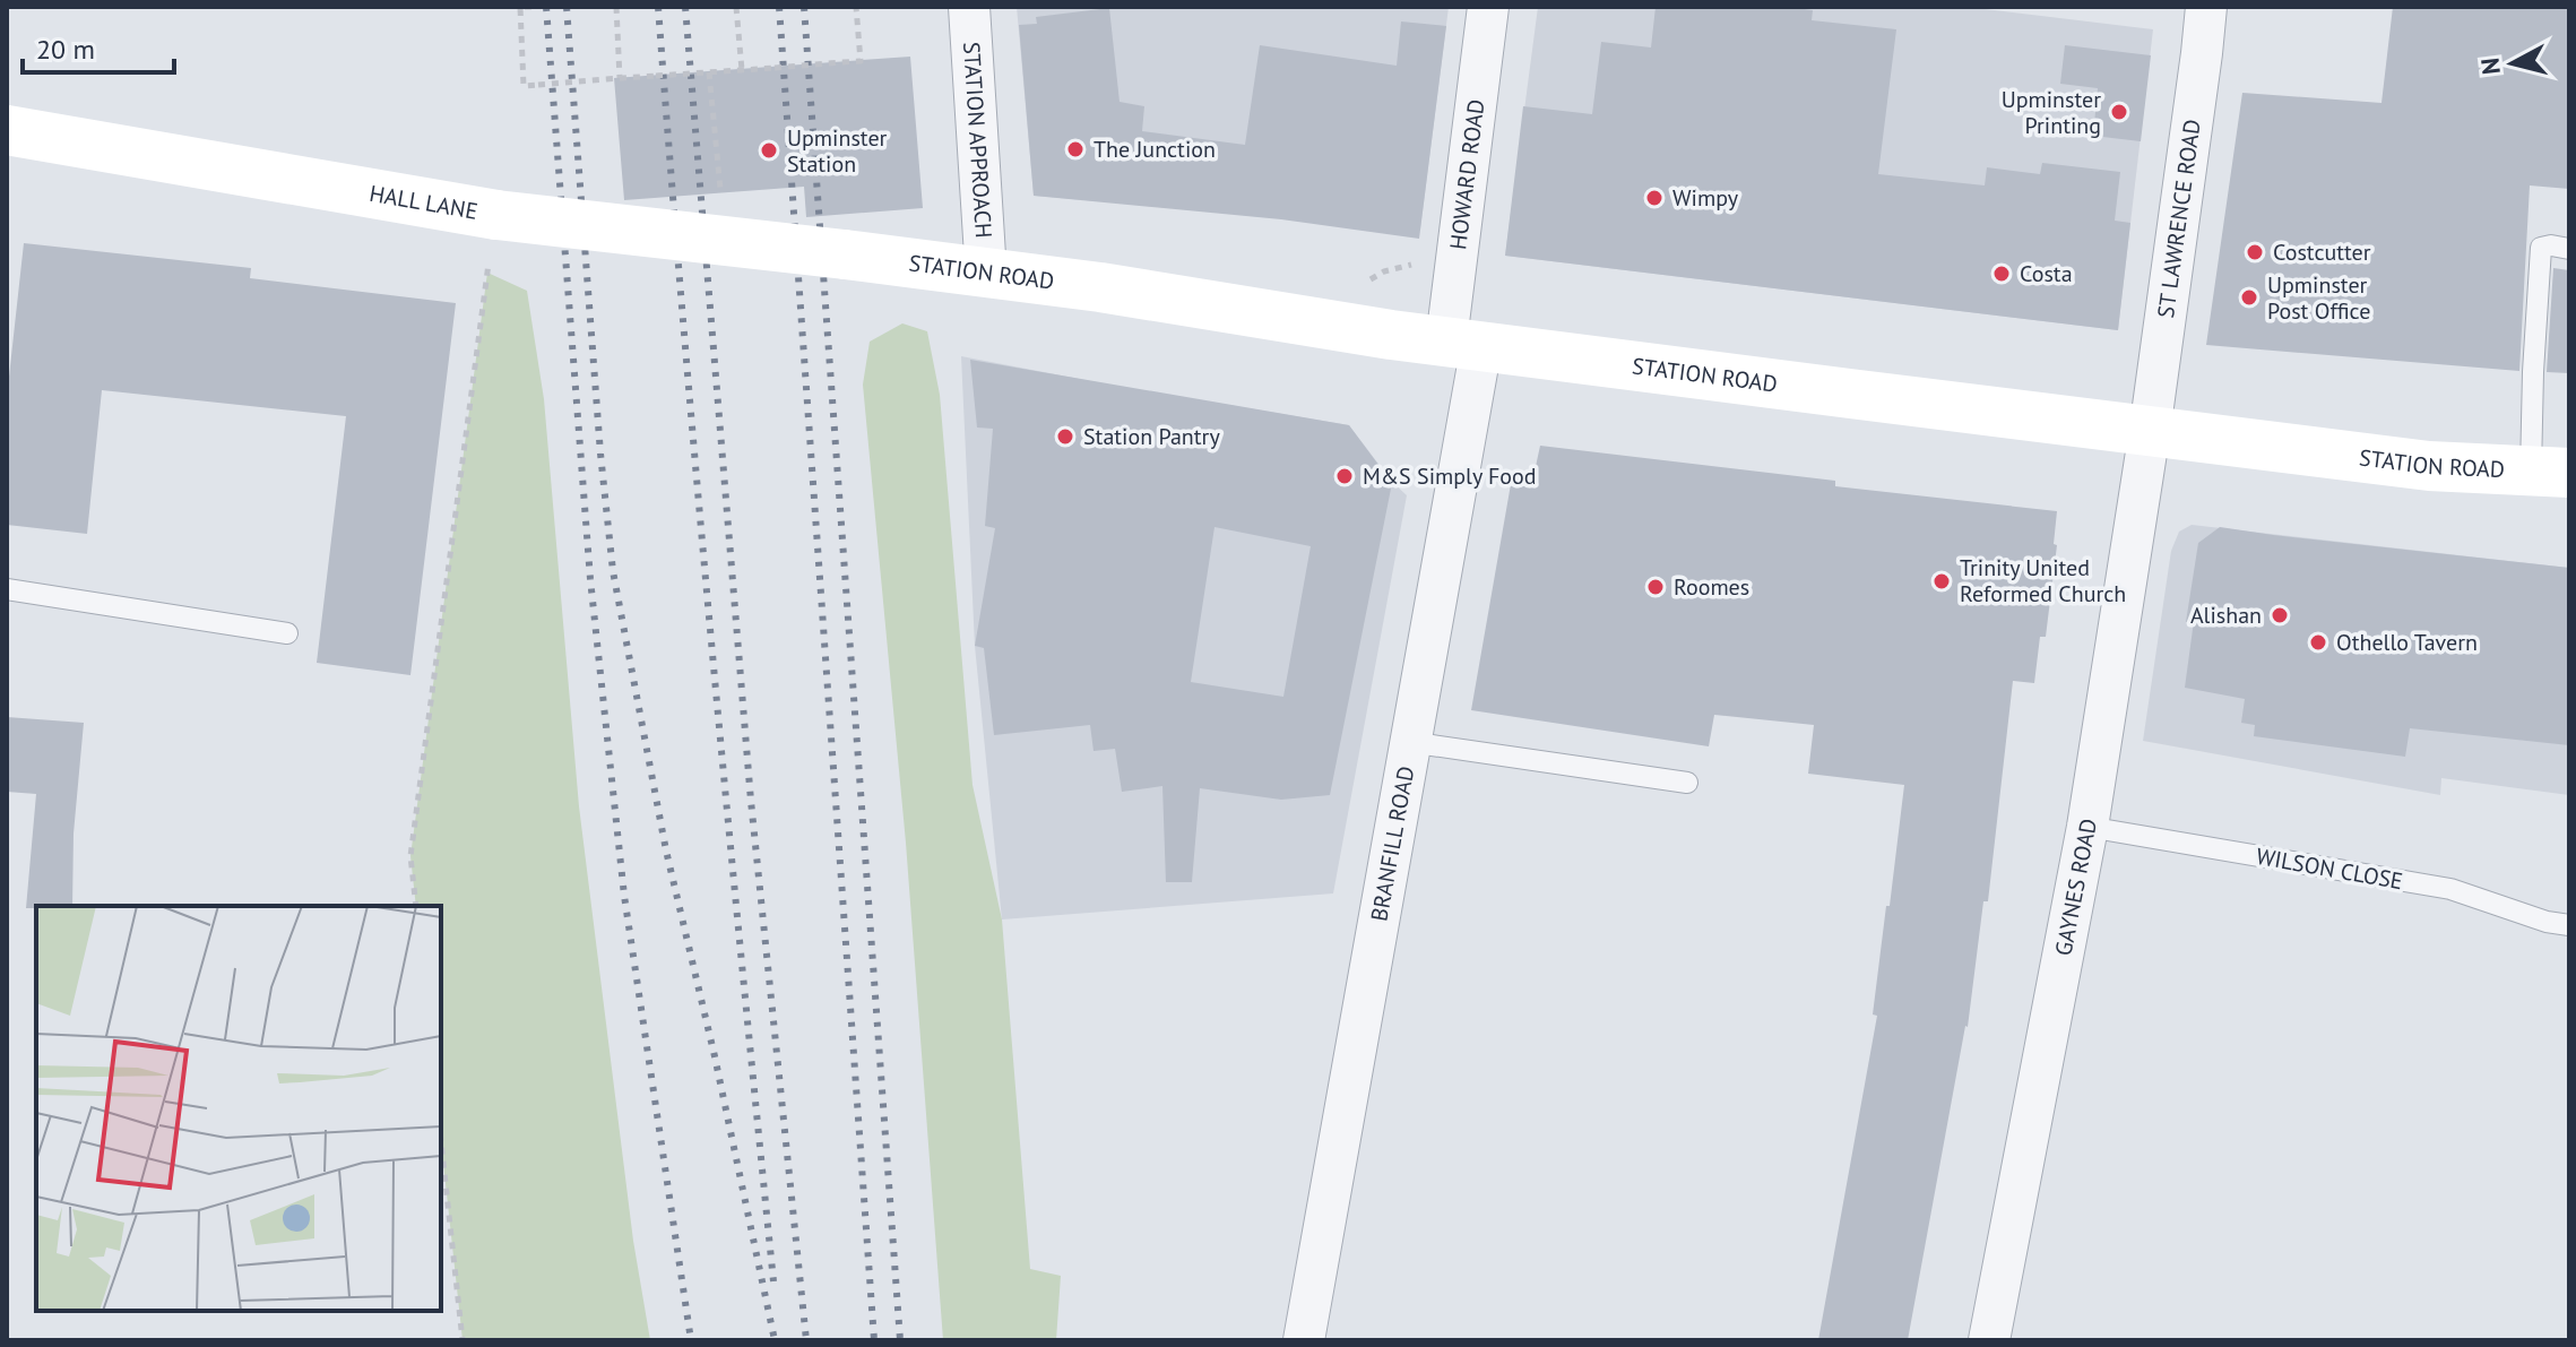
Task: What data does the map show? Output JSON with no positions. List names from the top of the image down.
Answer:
{
  "streets": {
    "street": [
      "STATION APPROACH",
      "HOWARD ROAD",
      "HALL LANE",
      "ST LAWRENCE ROAD",
      "STATION ROAD",
      "BRANFILL ROAD",
      "GAYNES ROAD"
    ],
    "lane": ["WILSON CLOSE"]
  },
  "crossings": [
    ["STATION APPROACH", "STATION ROAD"],
    ["HOWARD ROAD", "STATION ROAD"],
    ["HOWARD ROAD", "BRANFILL ROAD"],
    ["HALL LANE", "STATION ROAD"],
    ["ST LAWRENCE ROAD", "STATION ROAD"],
    ["ST LAWRENCE ROAD", "GAYNES ROAD"],
    ["STATION ROAD", "BRANFILL ROAD"],
    ["STATION ROAD", "GAYNES ROAD"],
    ["WILSON CLOSE", "GAYNES ROAD"]
  ],
  "places": [
    "Upminster Printing",
    "The Junction",
    "Upminster Station",
    "Wimpy",
    "Costcutter",
    "Costa",
    "Upminster Post Office",
    "Station Pantry",
    "M&S Simply Food",
    "Trinity United Reformed Church",
    "Roomes",
    "Alishan",
    "Othello Tavern"
  ],
  "scale_bar": "20 m",
  "north": "left"
}
